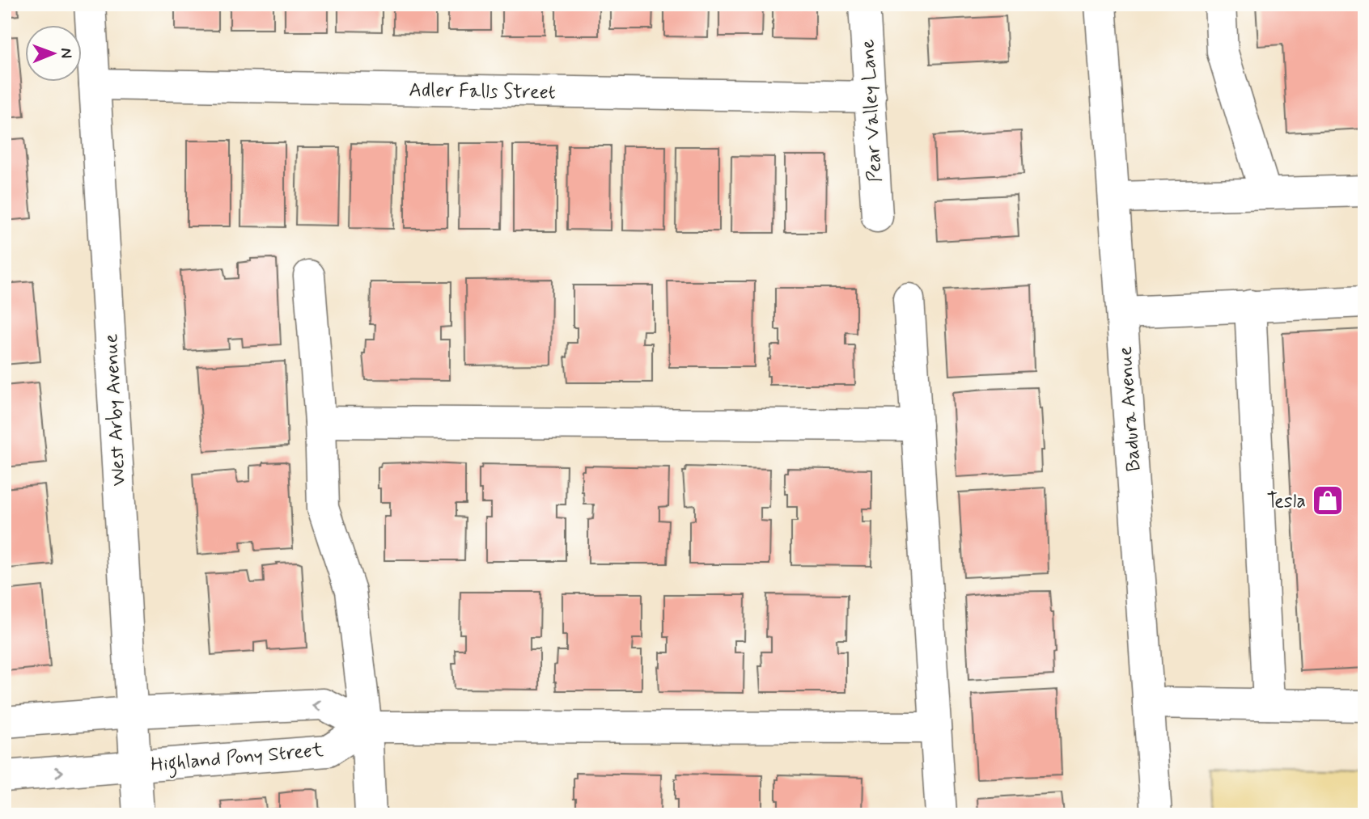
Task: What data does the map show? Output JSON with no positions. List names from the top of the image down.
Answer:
{
  "streets": {
    "street": [
      "Adler Falls Street",
      "Pear Valley Lane",
      "Badura Avenue",
      "West Arby Avenue",
      "Highland Pony Street"
    ]
  },
  "crossings": [
    ["Adler Falls Street", "Pear Valley Lane"],
    ["Adler Falls Street", "West Arby Avenue"],
    ["West Arby Avenue", "Highland Pony Street"]
  ],
  "places": {
    "shop": ["Tesla"]
  },
  "north": "right"
}
